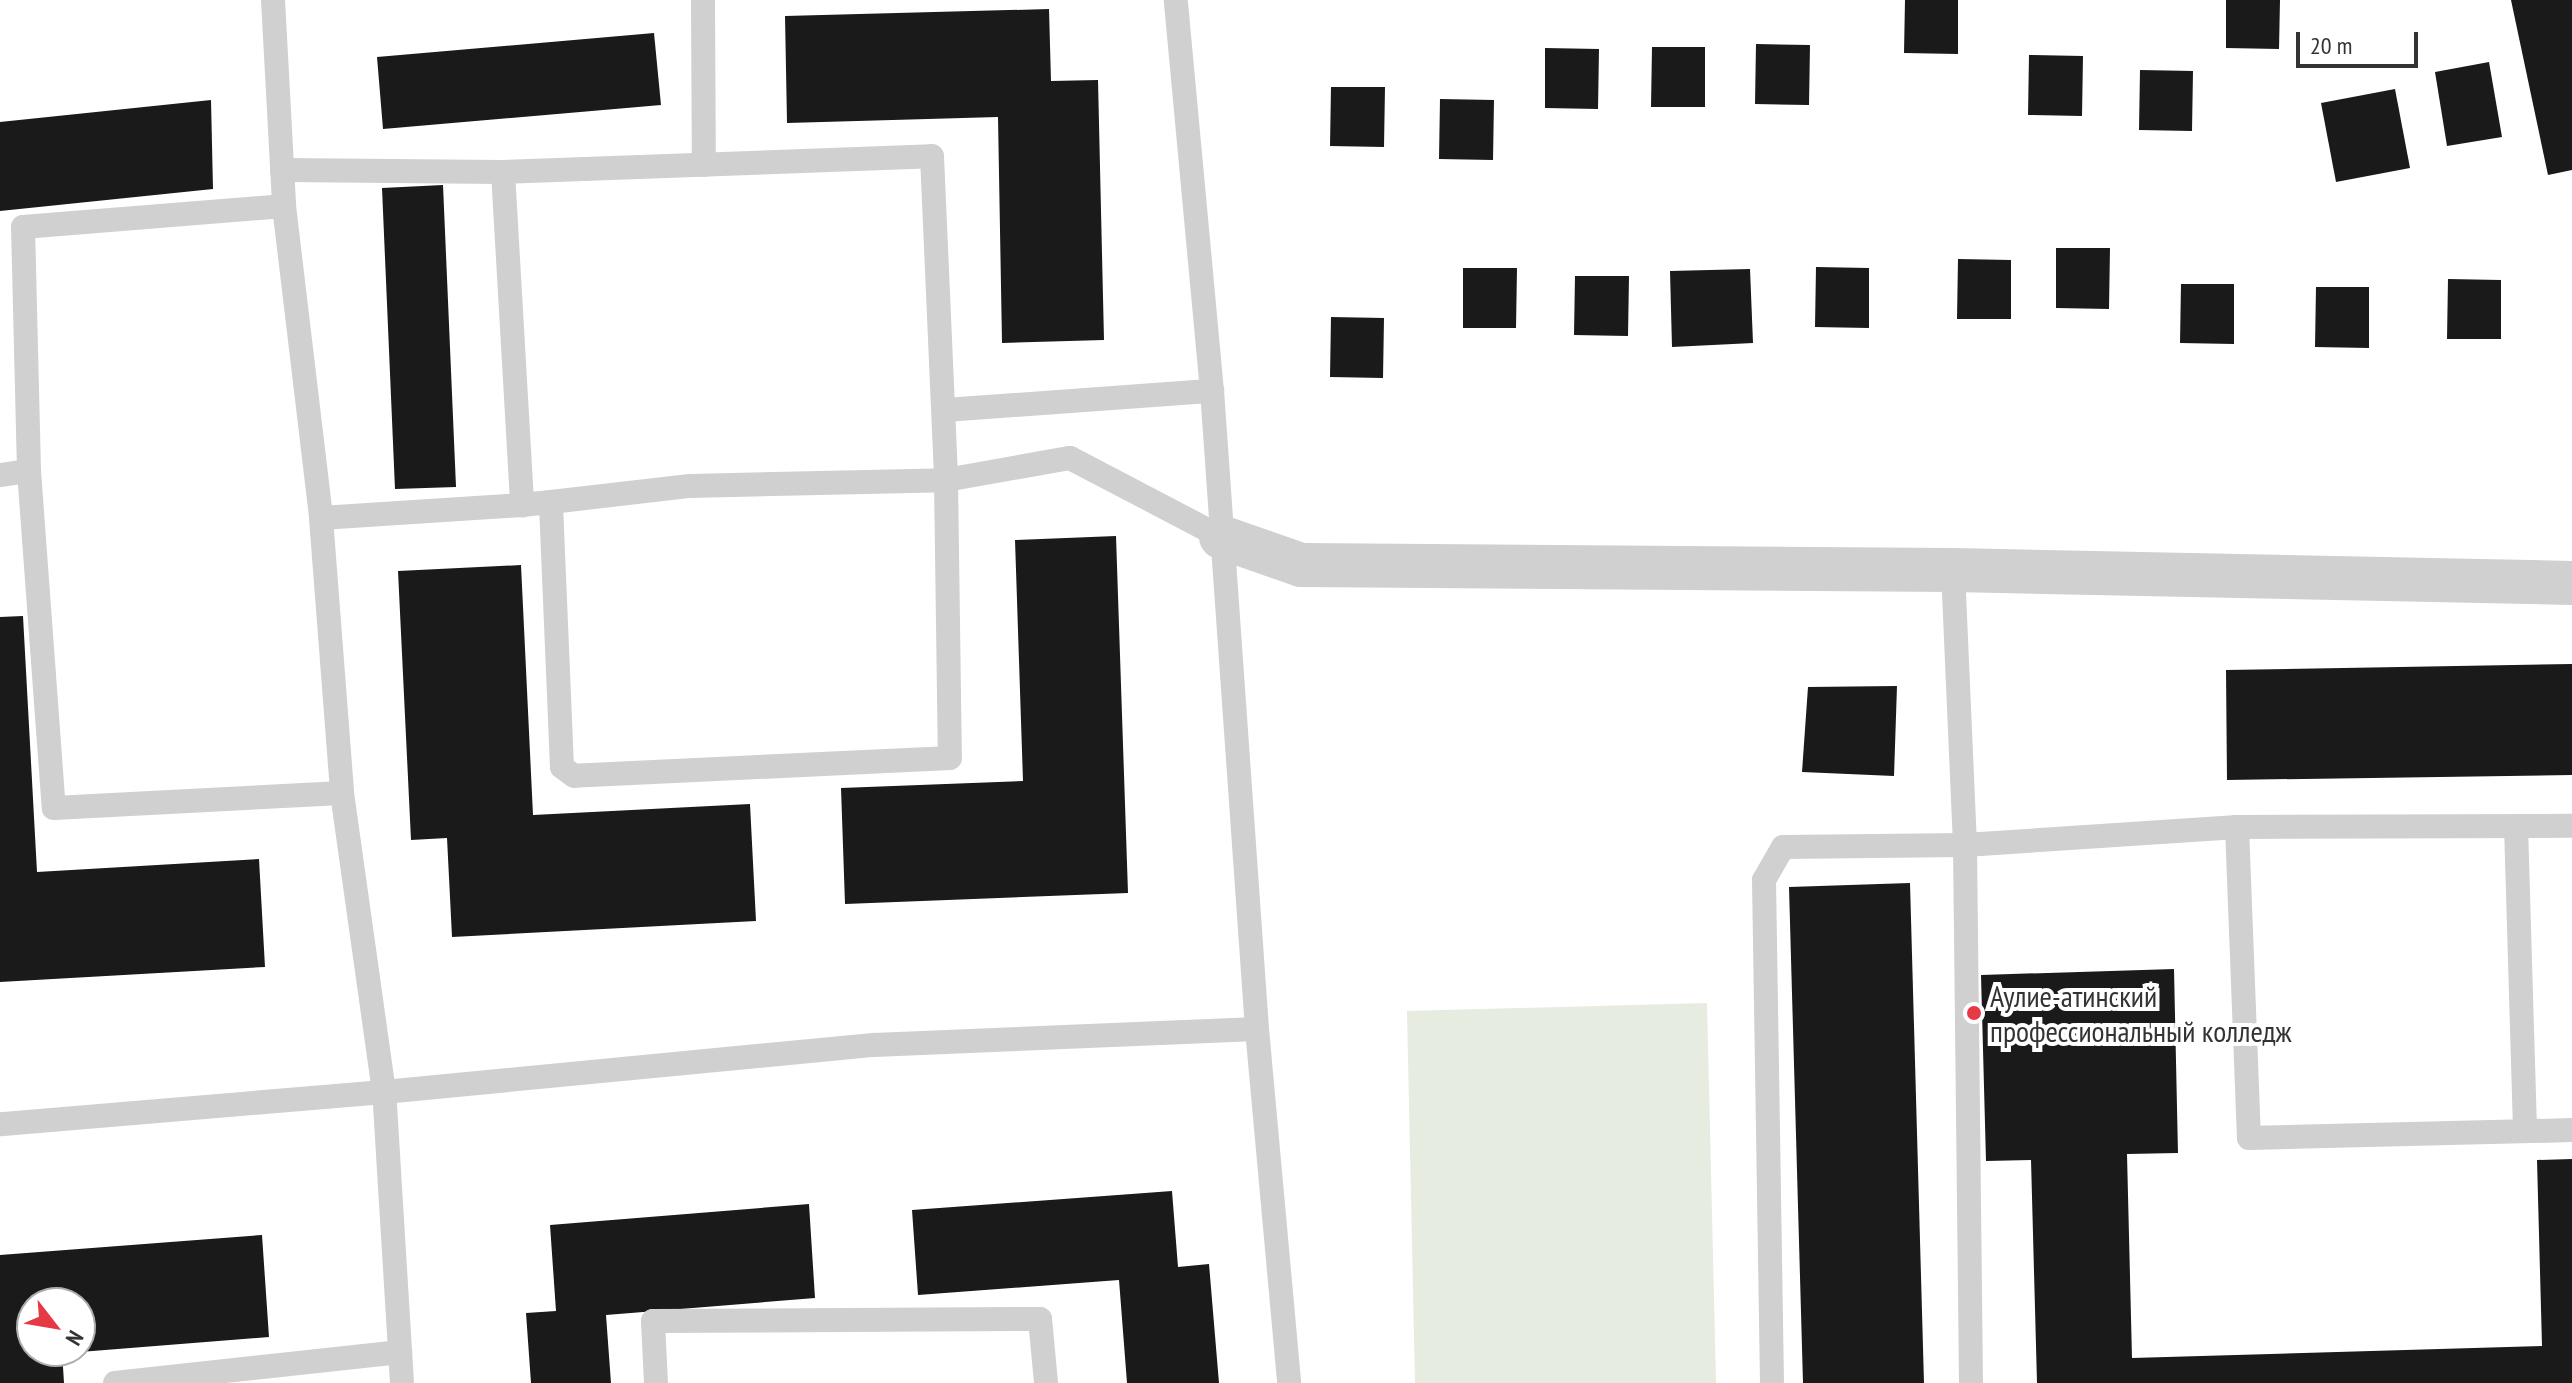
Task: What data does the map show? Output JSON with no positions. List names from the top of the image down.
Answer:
{
  "places": ["Аулие-атинский профессиональный колледж"],
  "scale_bar": "20 m",
  "north": "bottom right"
}
